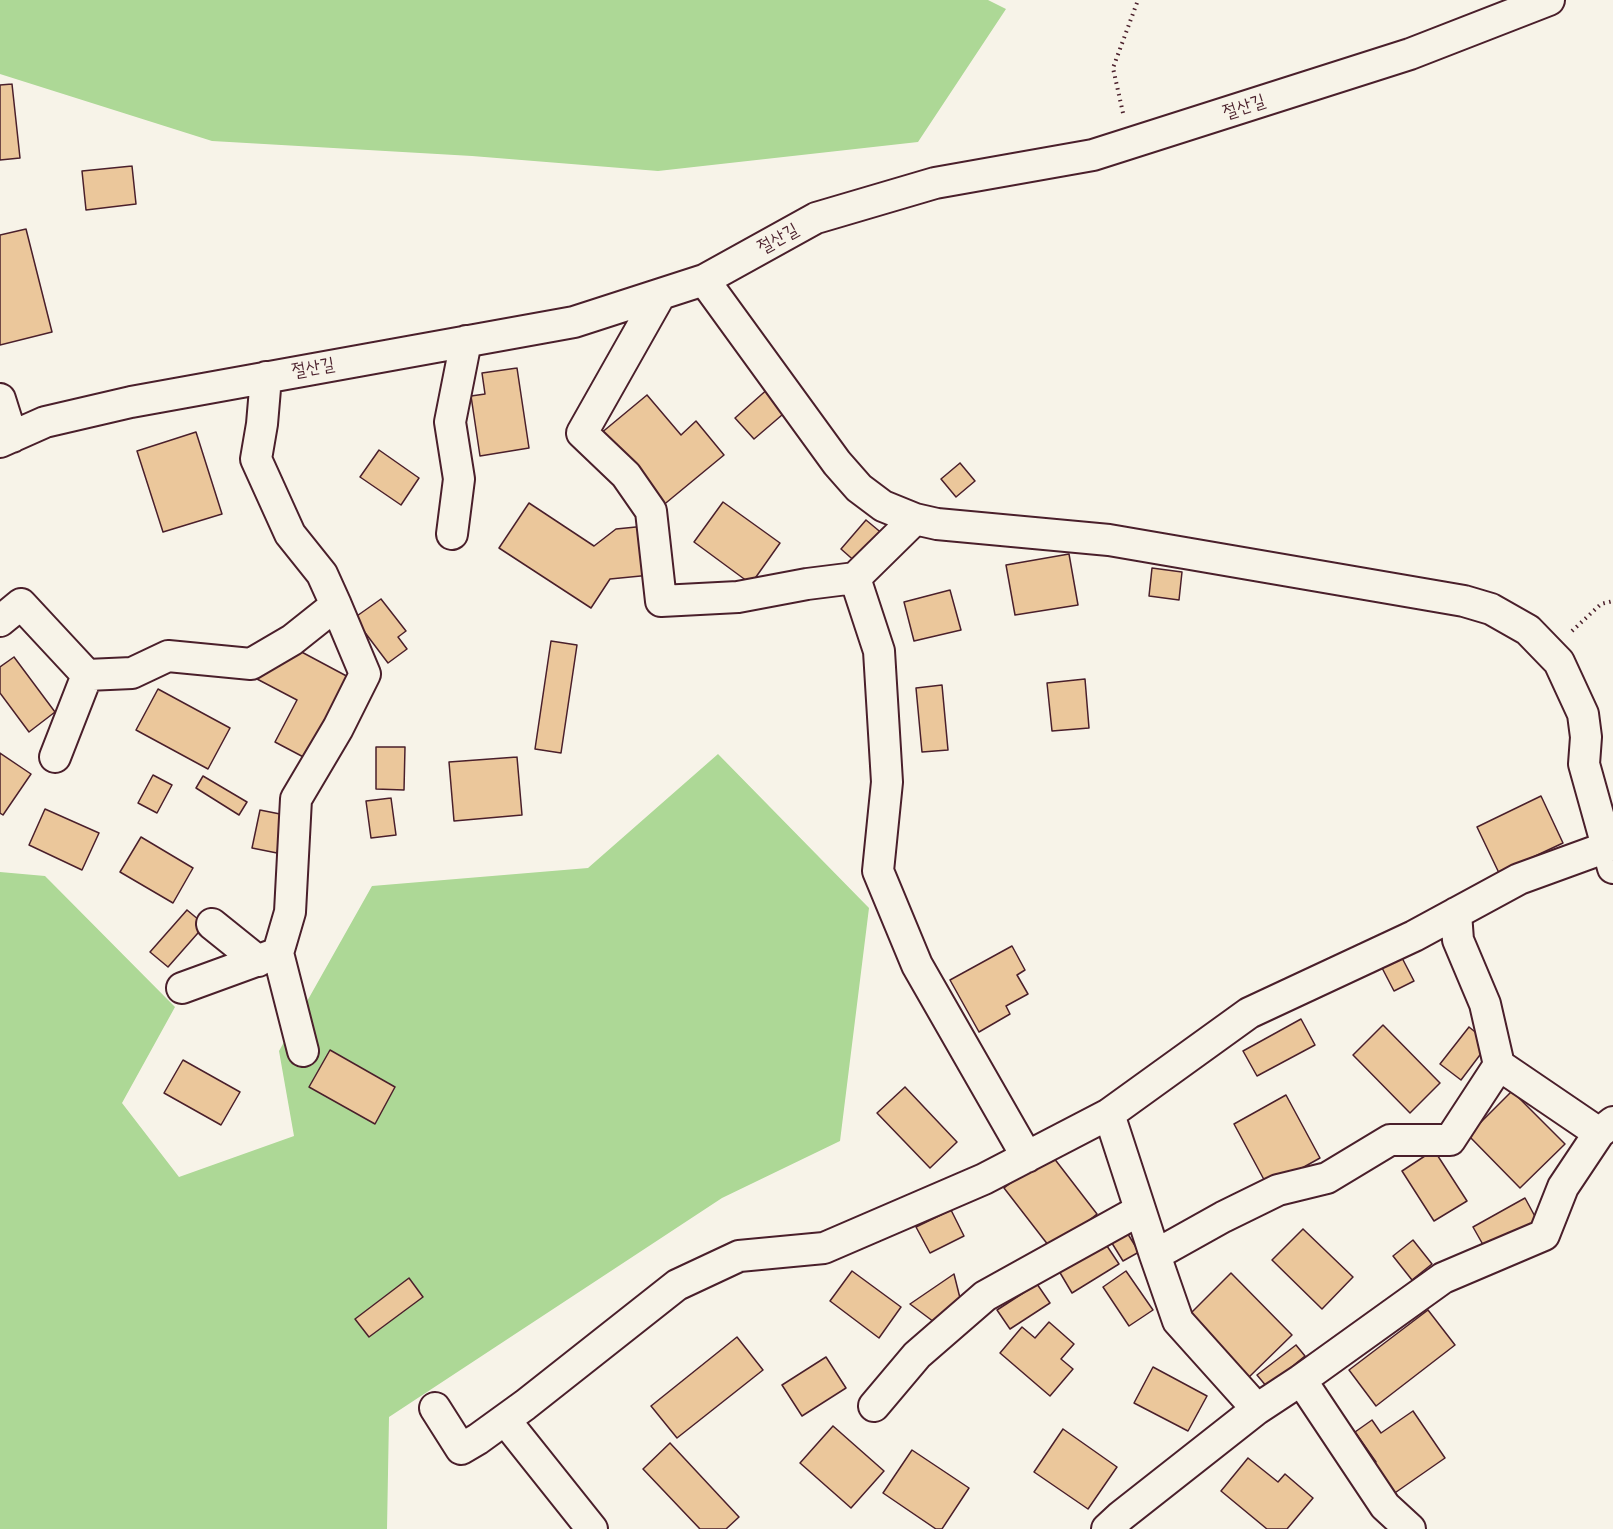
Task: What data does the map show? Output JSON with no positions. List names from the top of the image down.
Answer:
{
  "streets": {
    "street": ["절산길"]
  }
}
